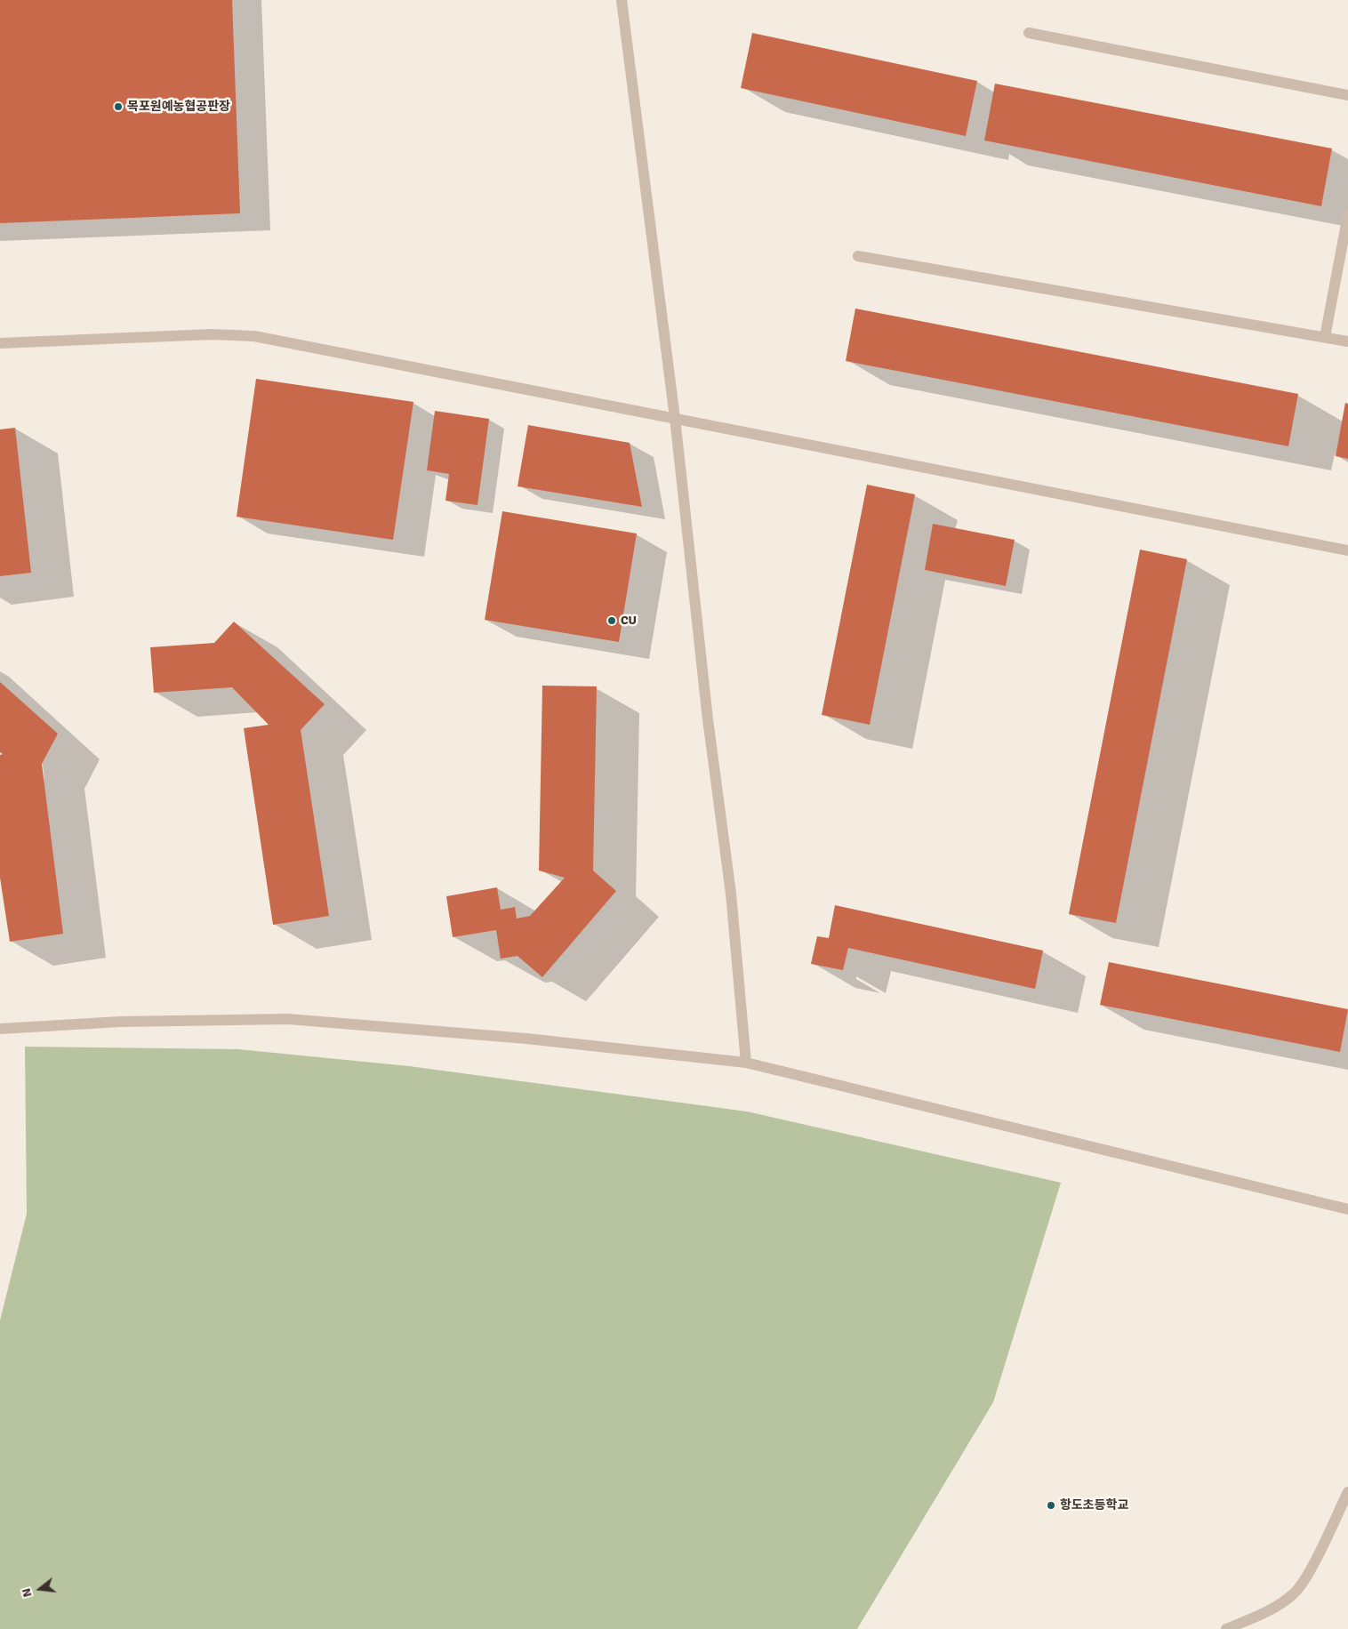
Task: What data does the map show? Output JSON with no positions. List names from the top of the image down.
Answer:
{
  "places": ["목포원예농협공판장", "CU", "항도초등학교"],
  "north": "left"
}
